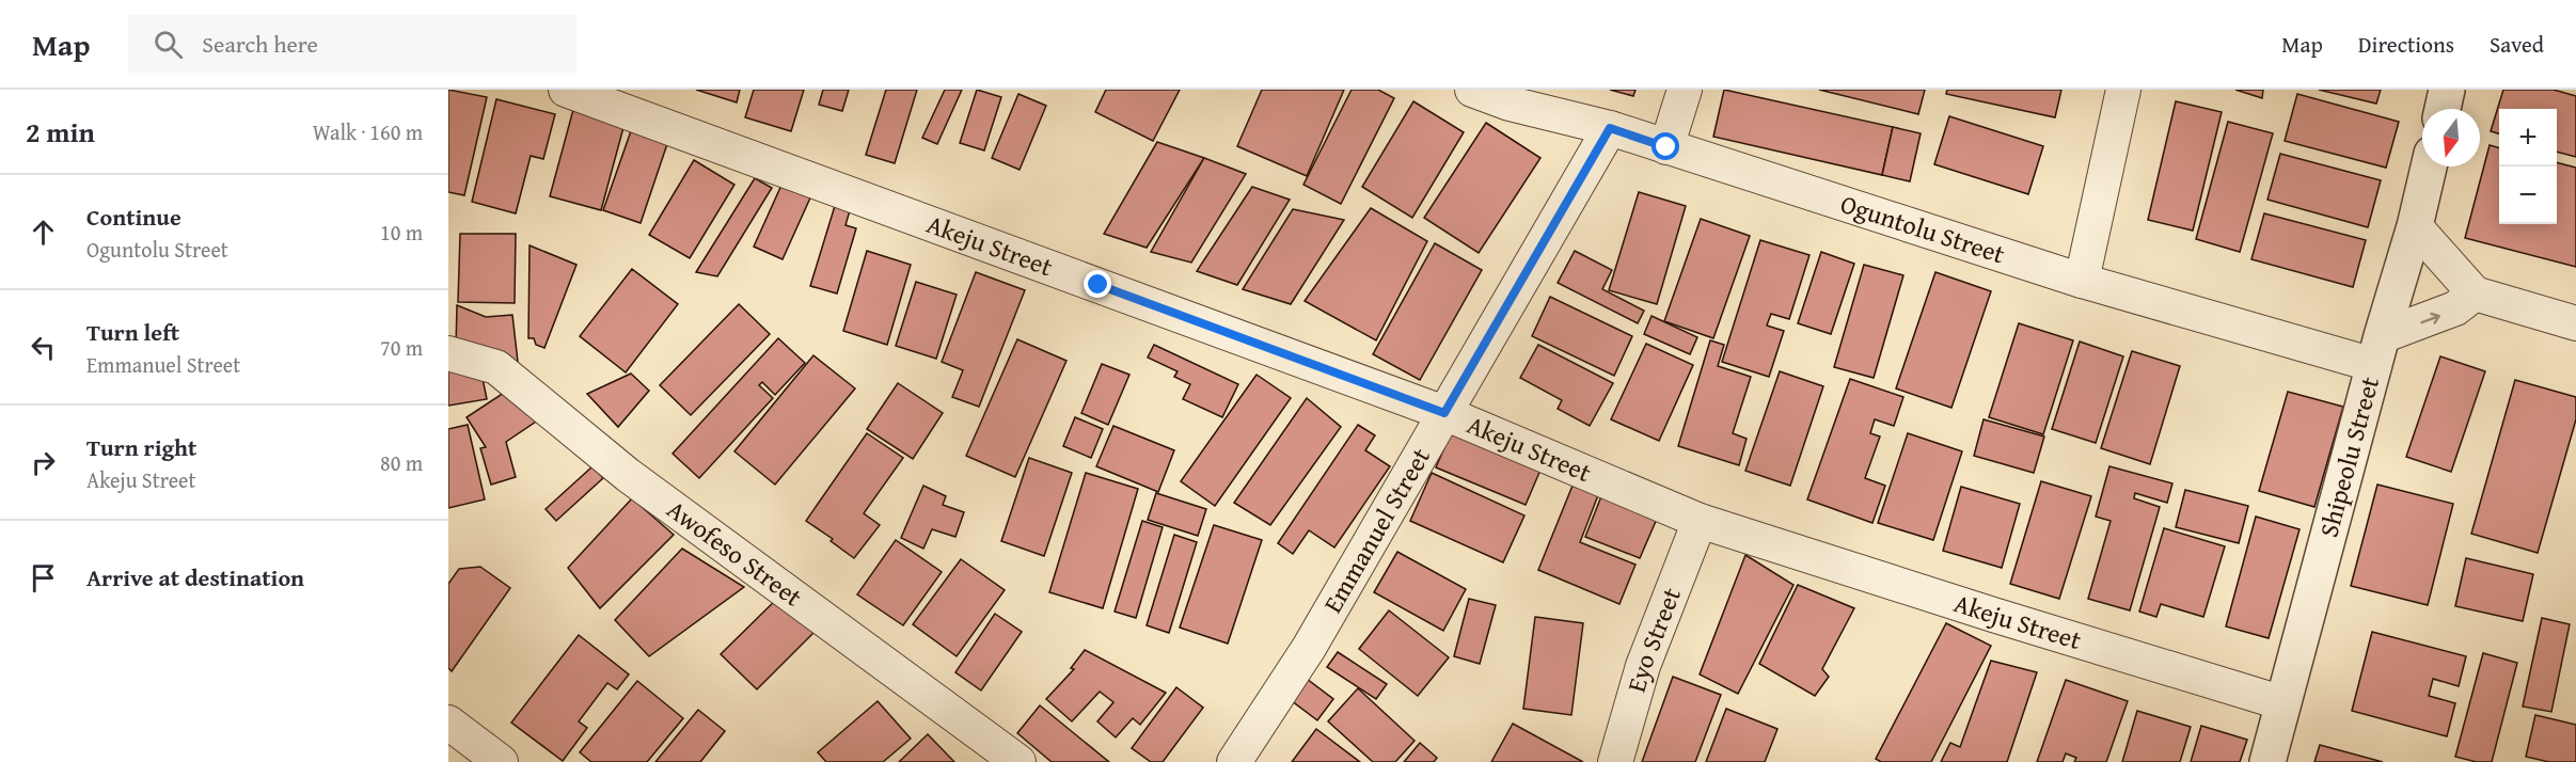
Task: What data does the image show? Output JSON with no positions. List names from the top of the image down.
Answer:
{
  "streets": {
    "street": [
      "Oguntolu Street",
      "Akeju Street",
      "Shipeolu Street",
      "Emmanuel Street",
      "Awofeso Street",
      "Eyo Street"
    ]
  },
  "crossings": [
    ["Oguntolu Street", "Shipeolu Street"],
    ["Oguntolu Street", "Emmanuel Street"],
    ["Akeju Street", "Shipeolu Street"],
    ["Akeju Street", "Emmanuel Street"],
    ["Akeju Street", "Eyo Street"]
  ],
  "north": "bottom",
  "page": {
    "header": "Map",
    "search": "Search here",
    "nav": ["Map", "Directions", "Saved"],
    "heading": ["2 min", "Walk · 160 m"],
    "map_buttons": ["+", "−"],
    "list": [
      ["Continue", "Oguntolu Street", "10 m"],
      ["Turn left", "Emmanuel Street", "70 m"],
      ["Turn right", "Akeju Street", "80 m"],
      "Arrive at destination"
    ]
  }
}
